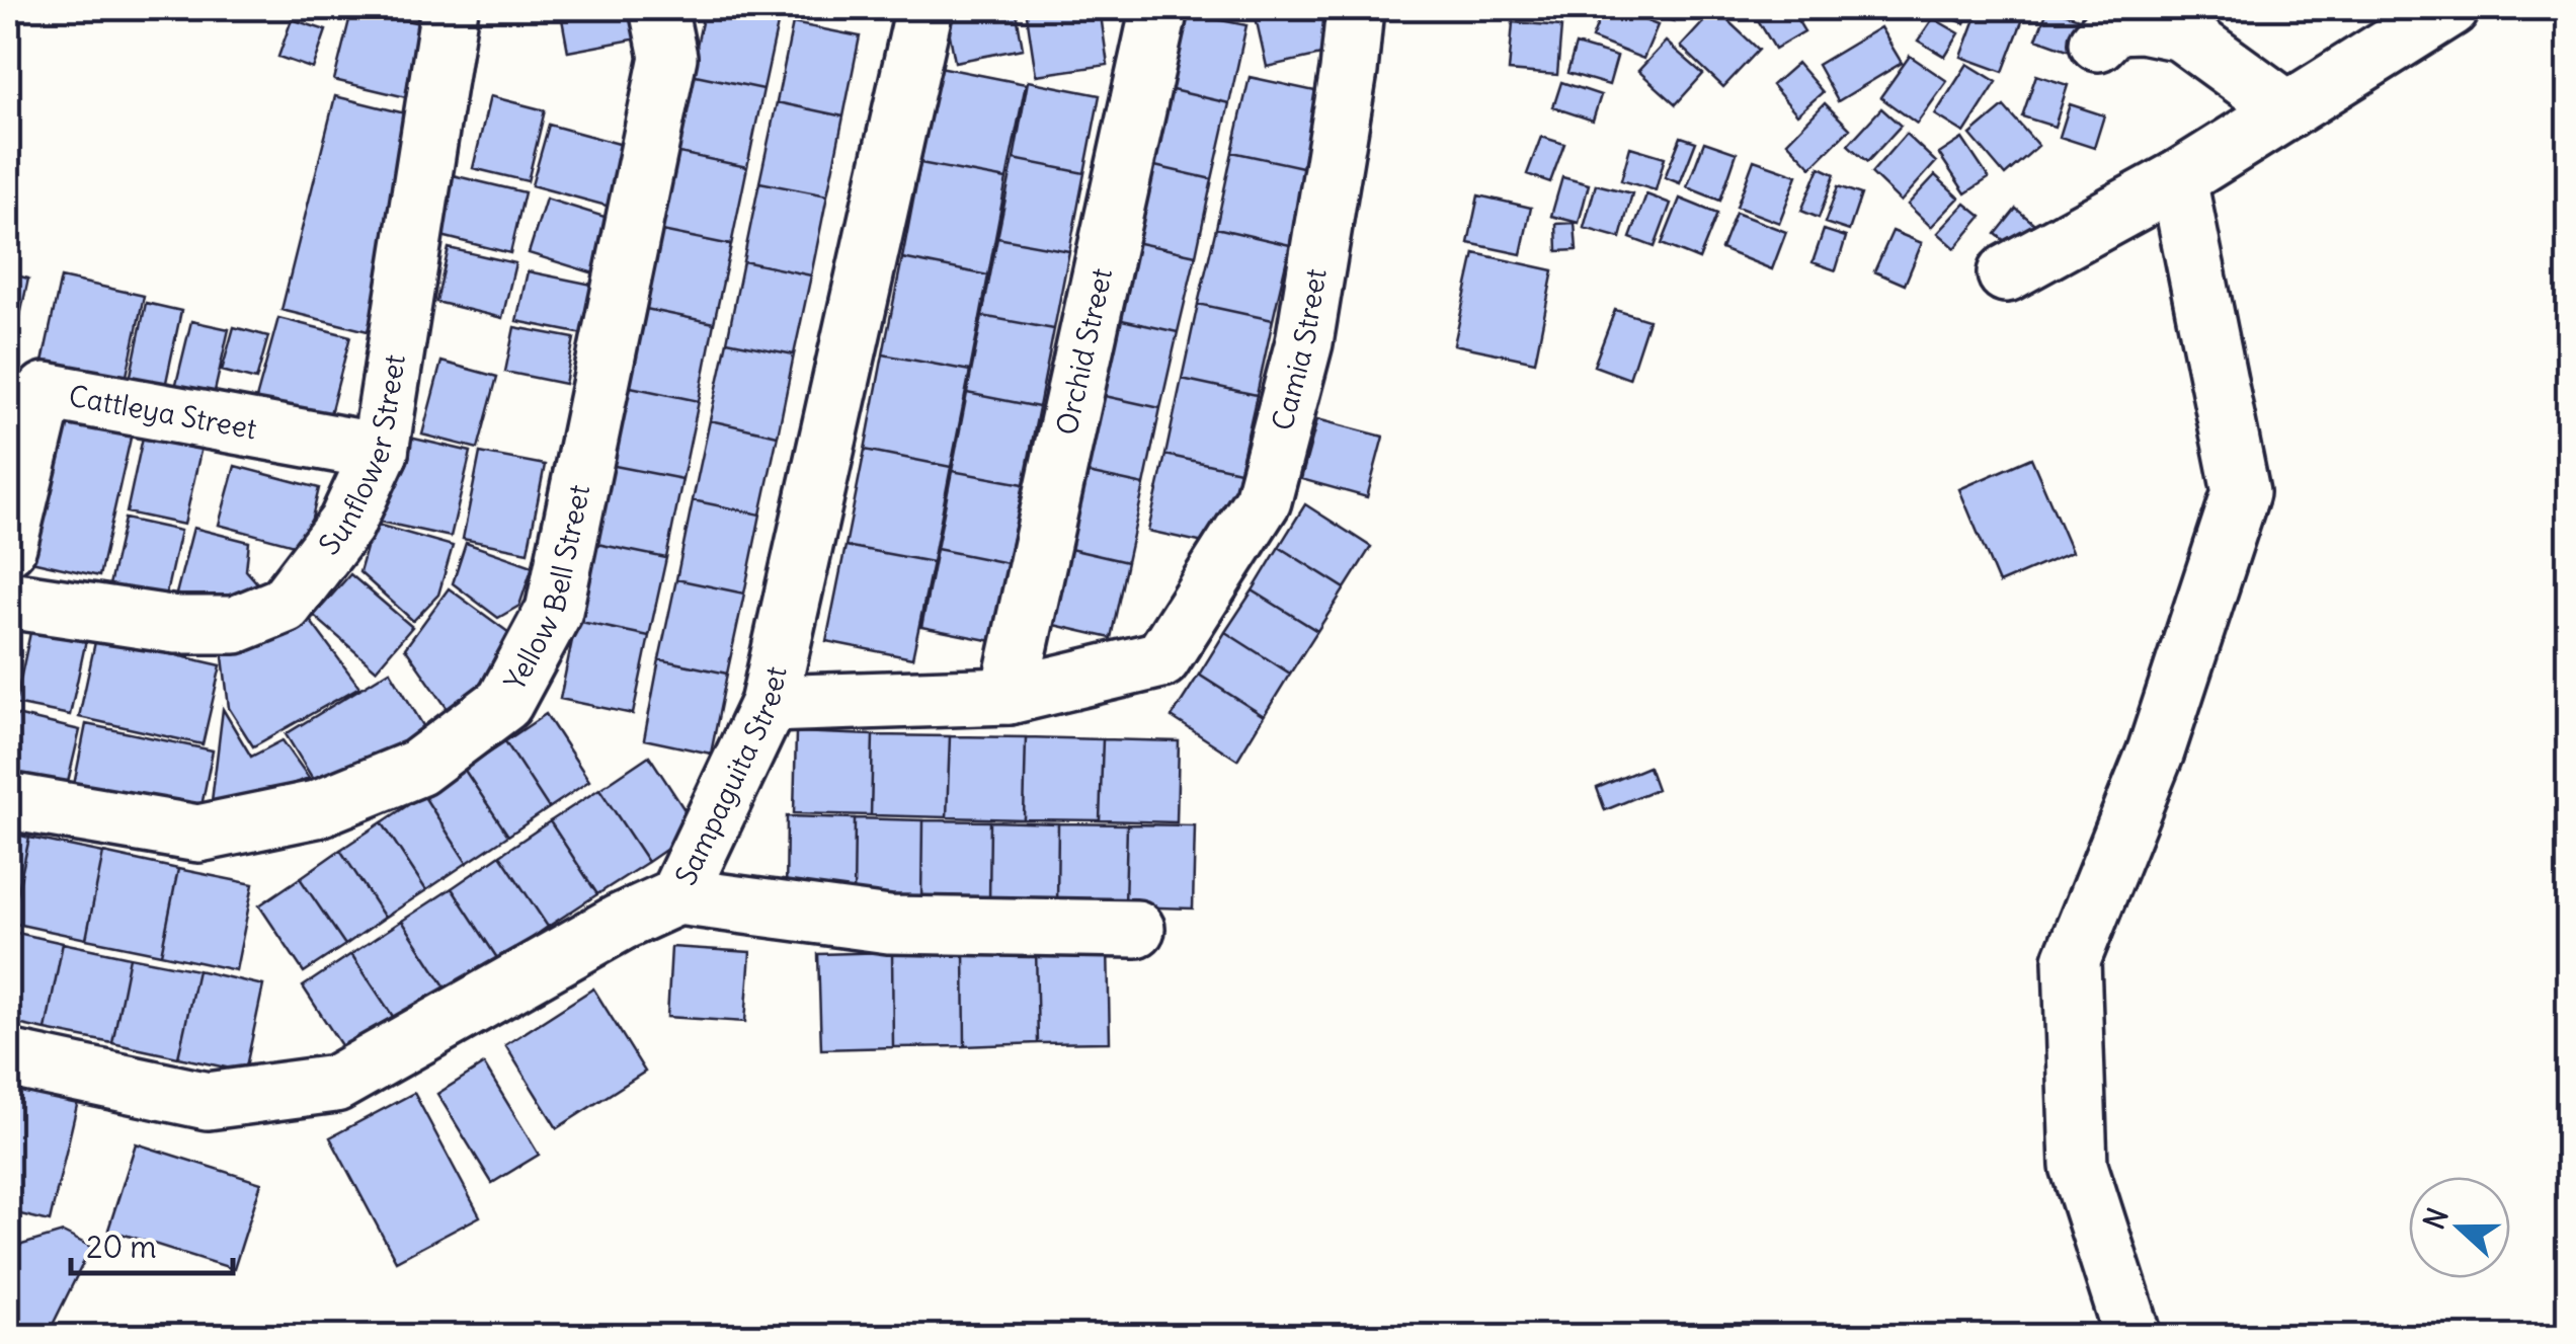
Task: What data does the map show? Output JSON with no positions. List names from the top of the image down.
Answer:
{
  "streets": {
    "street": [
      "Camia Street",
      "Orchid Street",
      "Cattleya Street",
      "Sunflower Street",
      "Yellow Bell Street",
      "Sampaguita Street"
    ]
  },
  "crossings": [
    ["Camia Street", "Orchid Street"],
    ["Cattleya Street", "Sunflower Street"]
  ],
  "scale_bar": "20 m",
  "north": "left"
}
